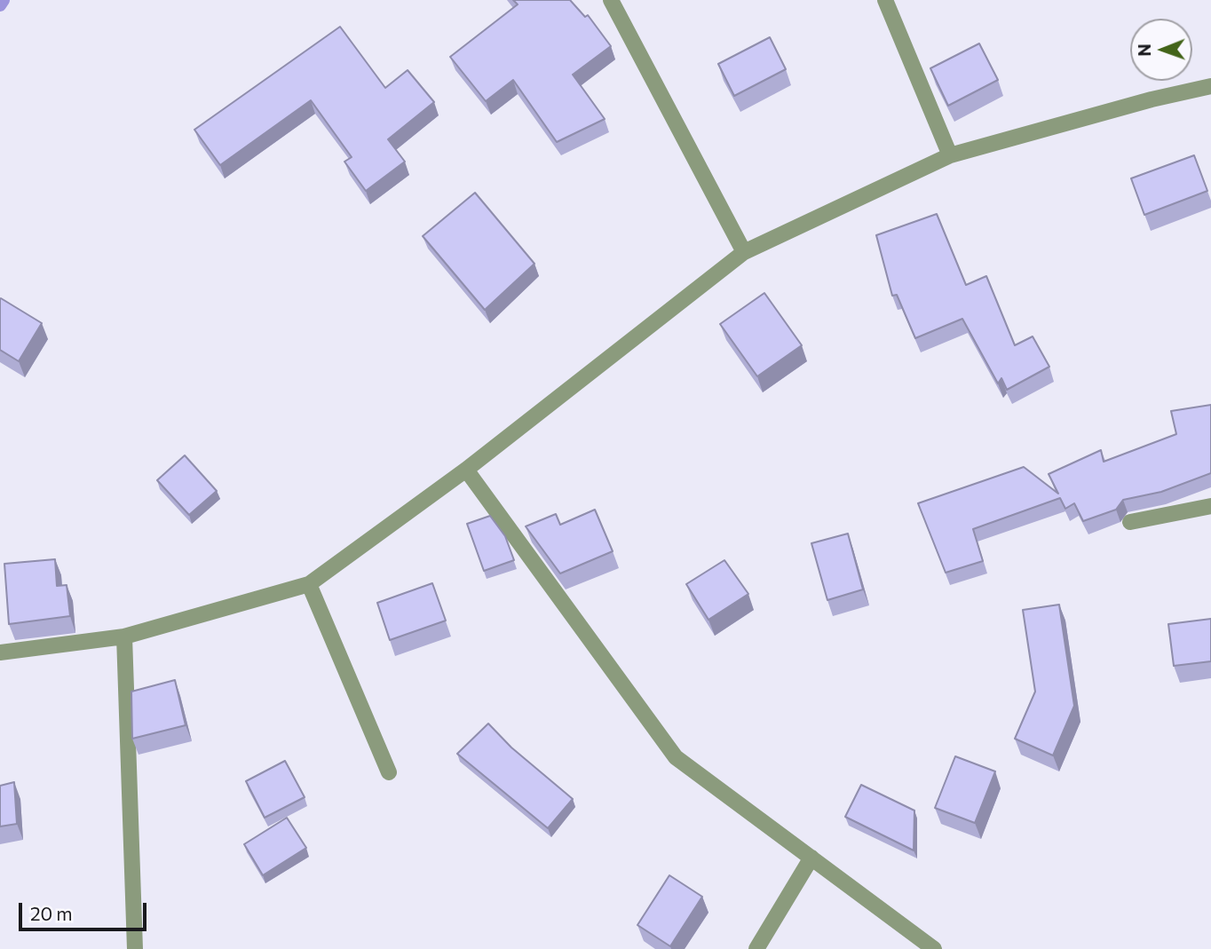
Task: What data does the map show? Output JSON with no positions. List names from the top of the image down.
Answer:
{
  "scale_bar": "20 m",
  "north": "left"
}
